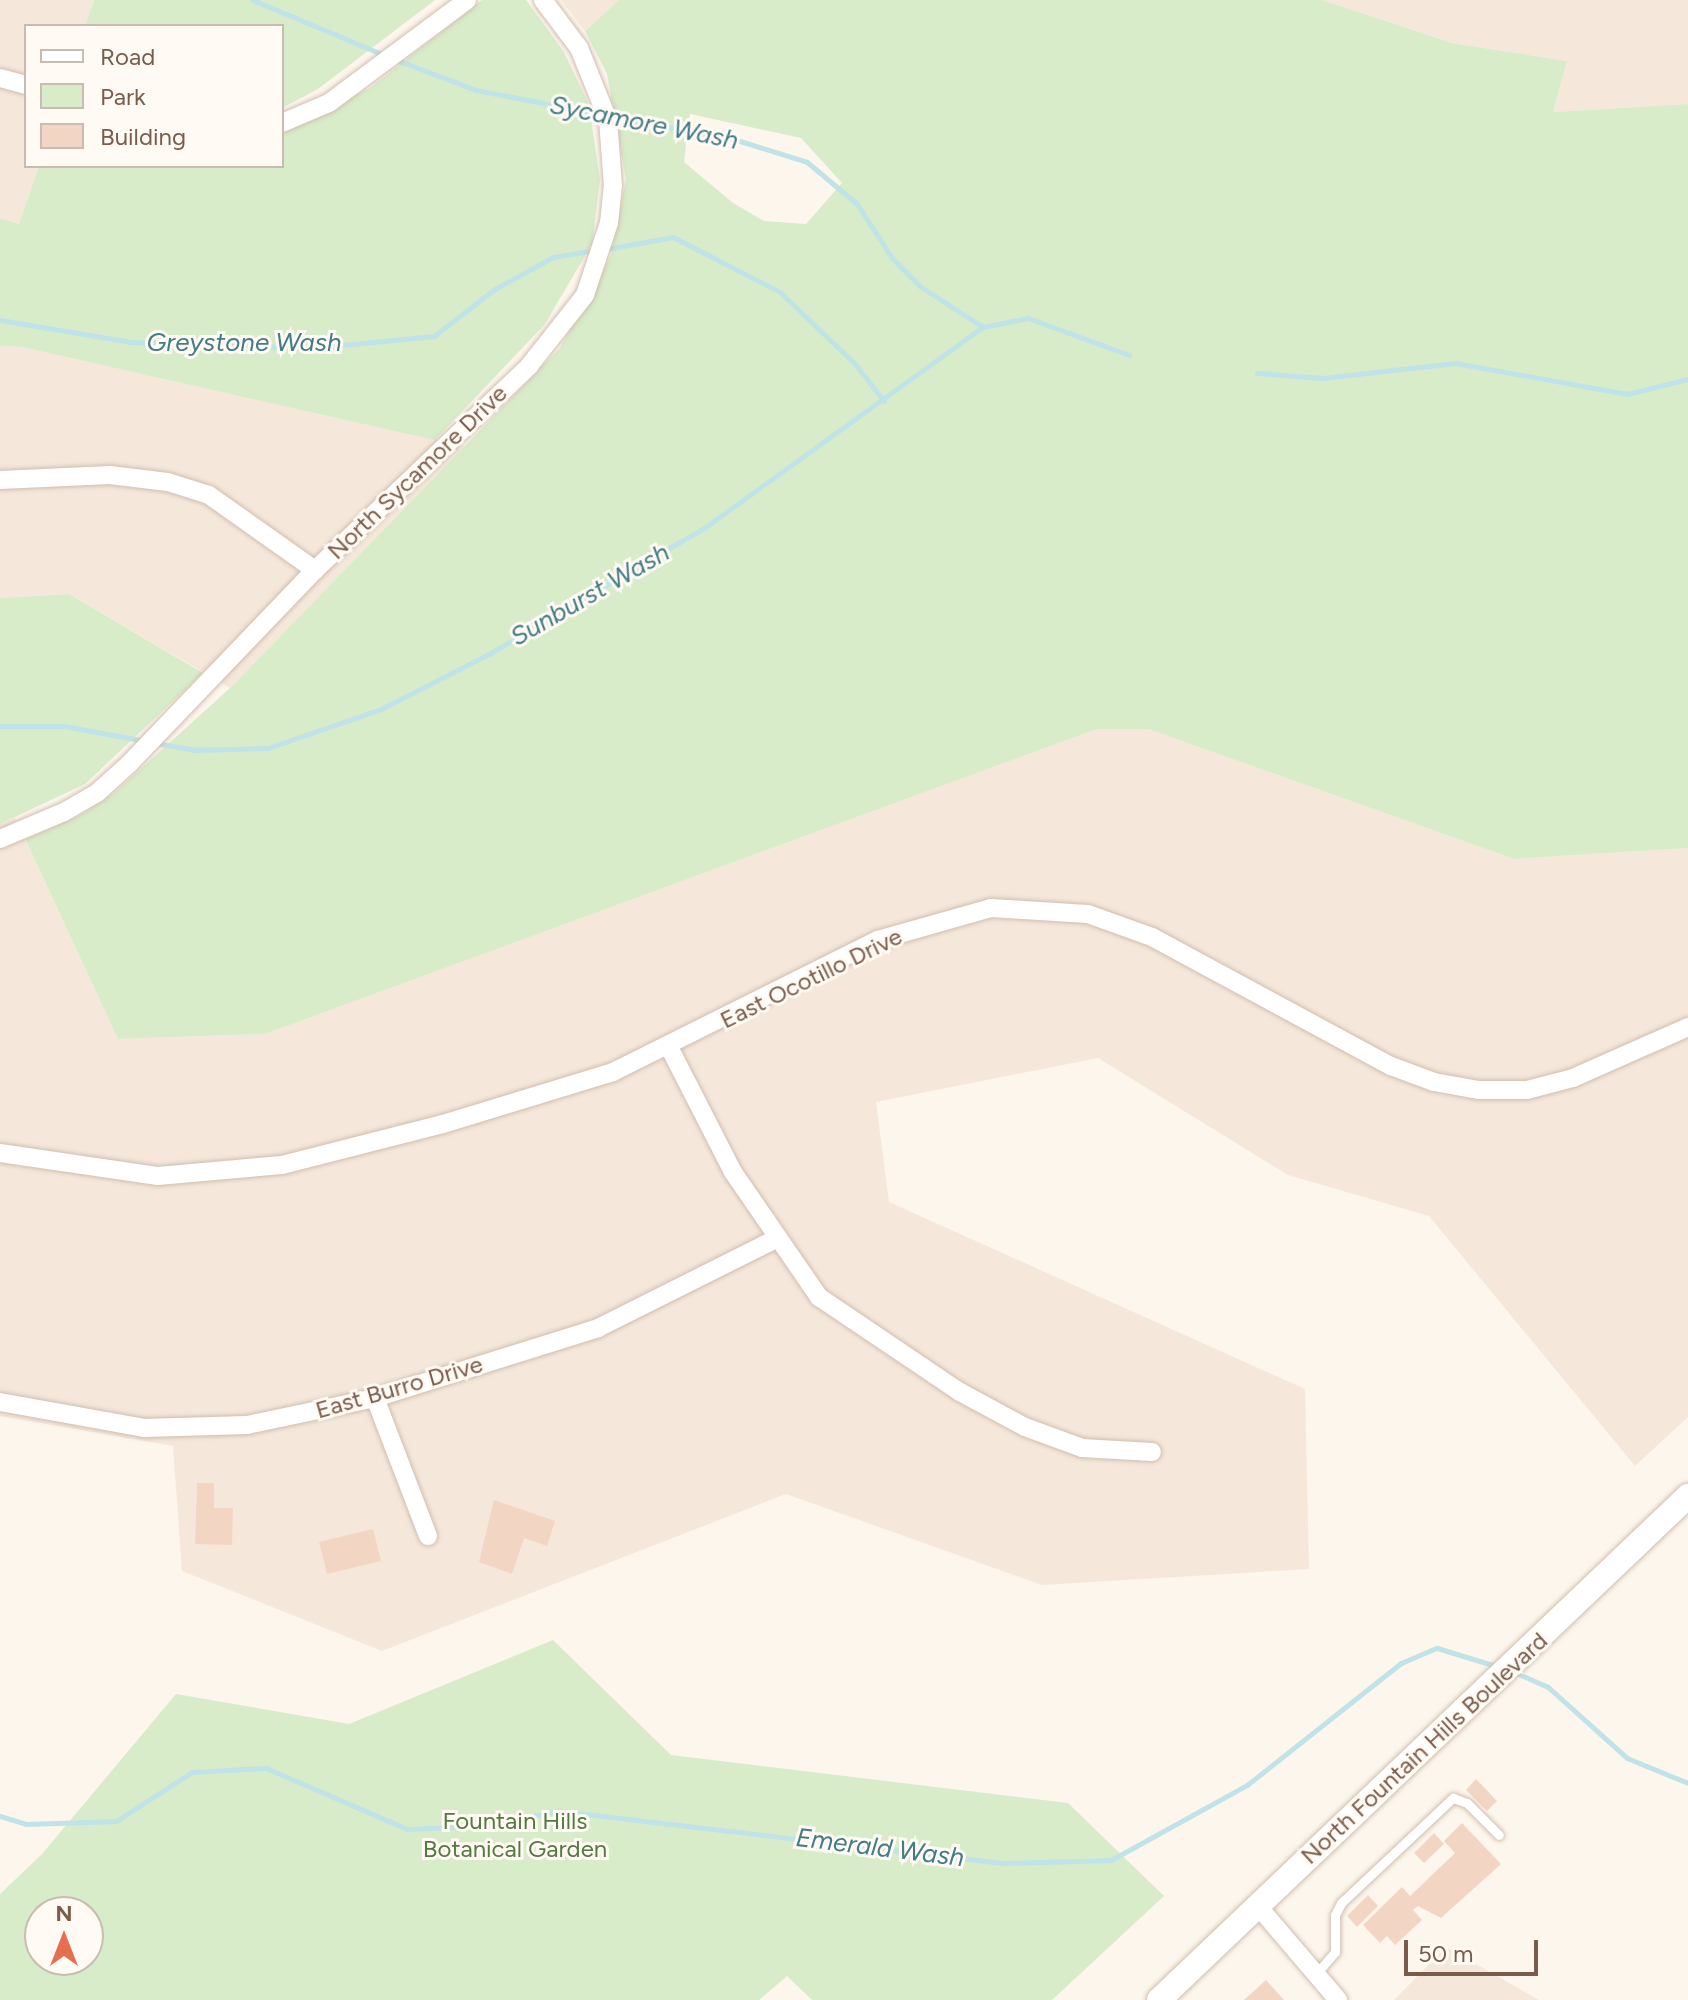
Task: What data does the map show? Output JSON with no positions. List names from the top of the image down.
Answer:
{
  "streets": {
    "main road": ["North Fountain Hills Boulevard"],
    "street": ["North Sycamore Drive", "East Ocotillo Drive", "East Burro Drive"]
  },
  "water": [
    "Sycamore Wash",
    "Greystone Wash",
    "Sunburst Wash",
    "Emerald Wash"
  ],
  "parks": ["Fountain Hills Botanical Garden"],
  "legend": ["Road", "Park", "Building"],
  "scale_bar": "50 m",
  "north": "top"
}
